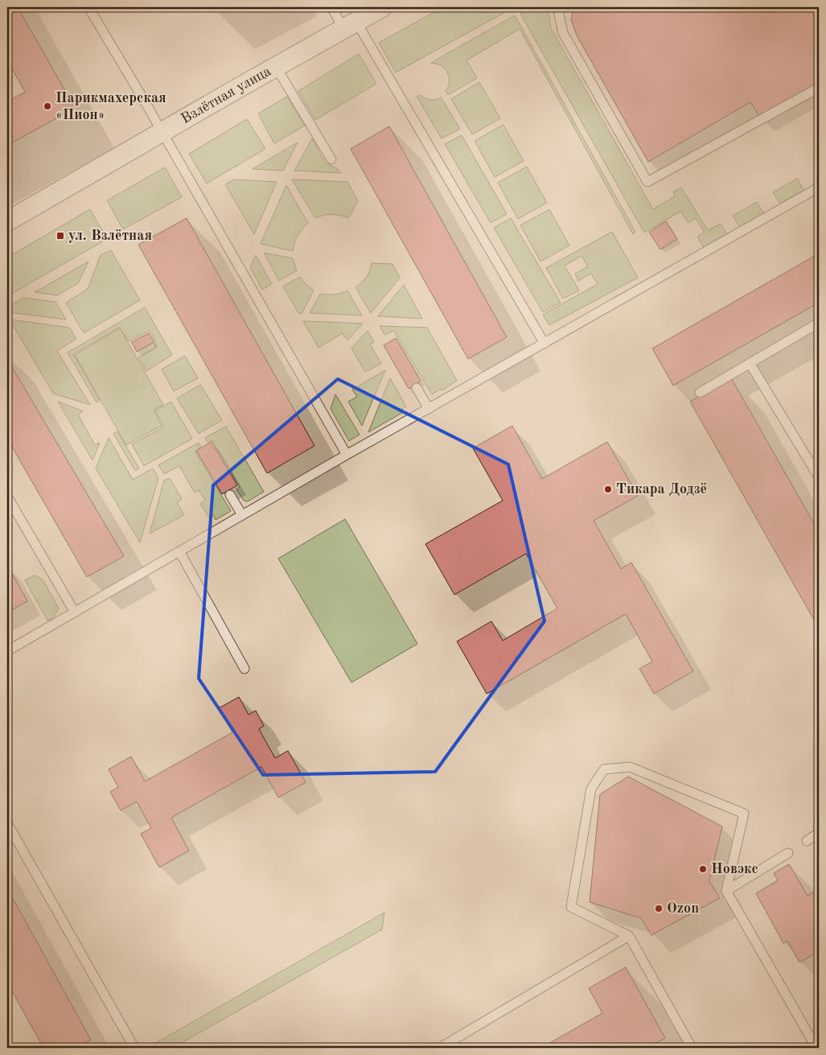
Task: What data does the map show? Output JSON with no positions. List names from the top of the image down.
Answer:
{
  "streets": {
    "street": ["Взлётная улица"]
  },
  "places": {
    "other": [
      "Парикмахерская «Пион»",
      "Тикара Додзё",
      "Новэкс",
      "Ozon"
    ],
    "transit": ["ул. Взлётная"]
  }
}
